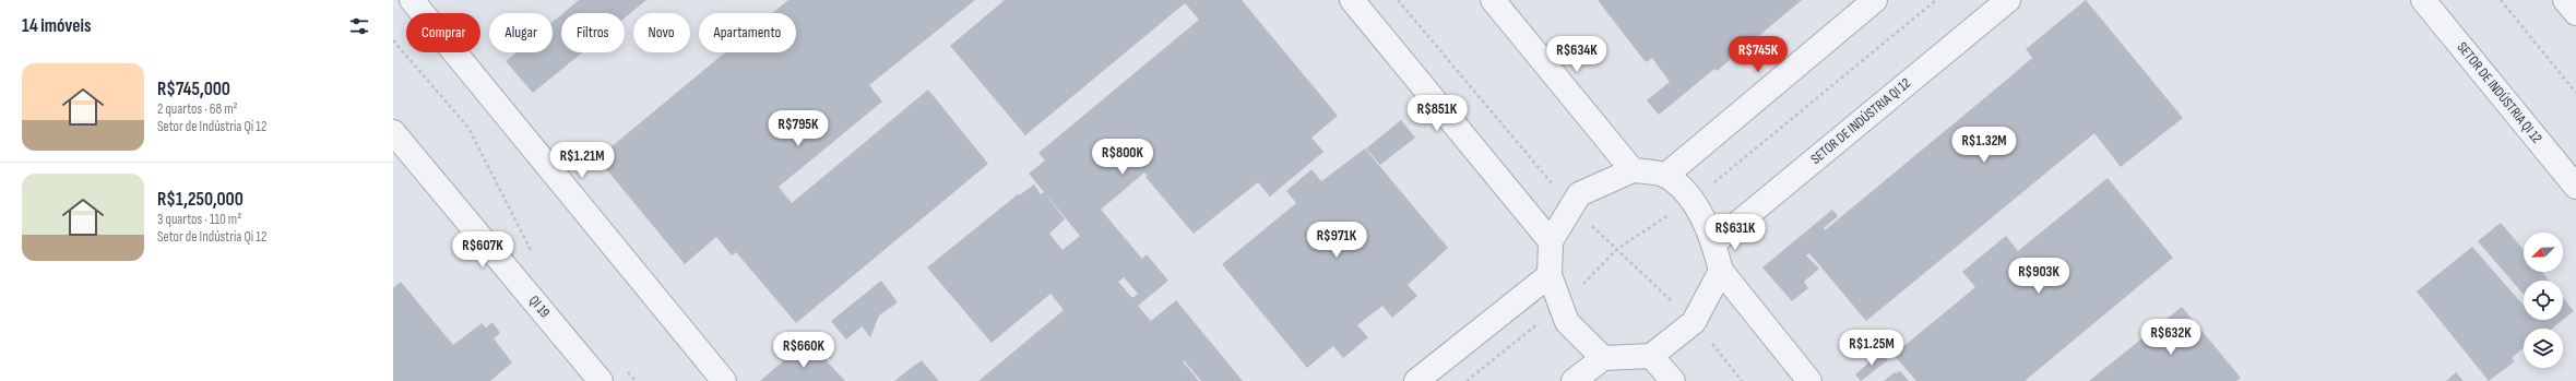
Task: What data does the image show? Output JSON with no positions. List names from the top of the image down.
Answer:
{
  "streets": {
    "street": ["SETOR DE INDÚSTRIA QI 12", "QI 19"]
  },
  "north": "bottom left",
  "page": {
    "heading": "14 imóveis",
    "chip": [
      "Comprar",
      "Alugar",
      "Filtros",
      "Novo",
      "Apartamento"
    ],
    "price": [
      "R$634K",
      "R$745K",
      "R$851K",
      "R$795K",
      "R$1.32M",
      "R$800K",
      "R$1.21M",
      "R$631K",
      "R$971K",
      "R$607K",
      "R$903K",
      "R$632K",
      "R$1.25M",
      "R$660K"
    ],
    "list": [
      {
        "name": "R$745,000",
        "note": "2 quartos · 68 m² · Setor de Indústria Qi 12"
      },
      {
        "name": "R$1,250,000",
        "note": "3 quartos · 110 m² · Setor de Indústria Qi 12"
      }
    ]
  }
}
